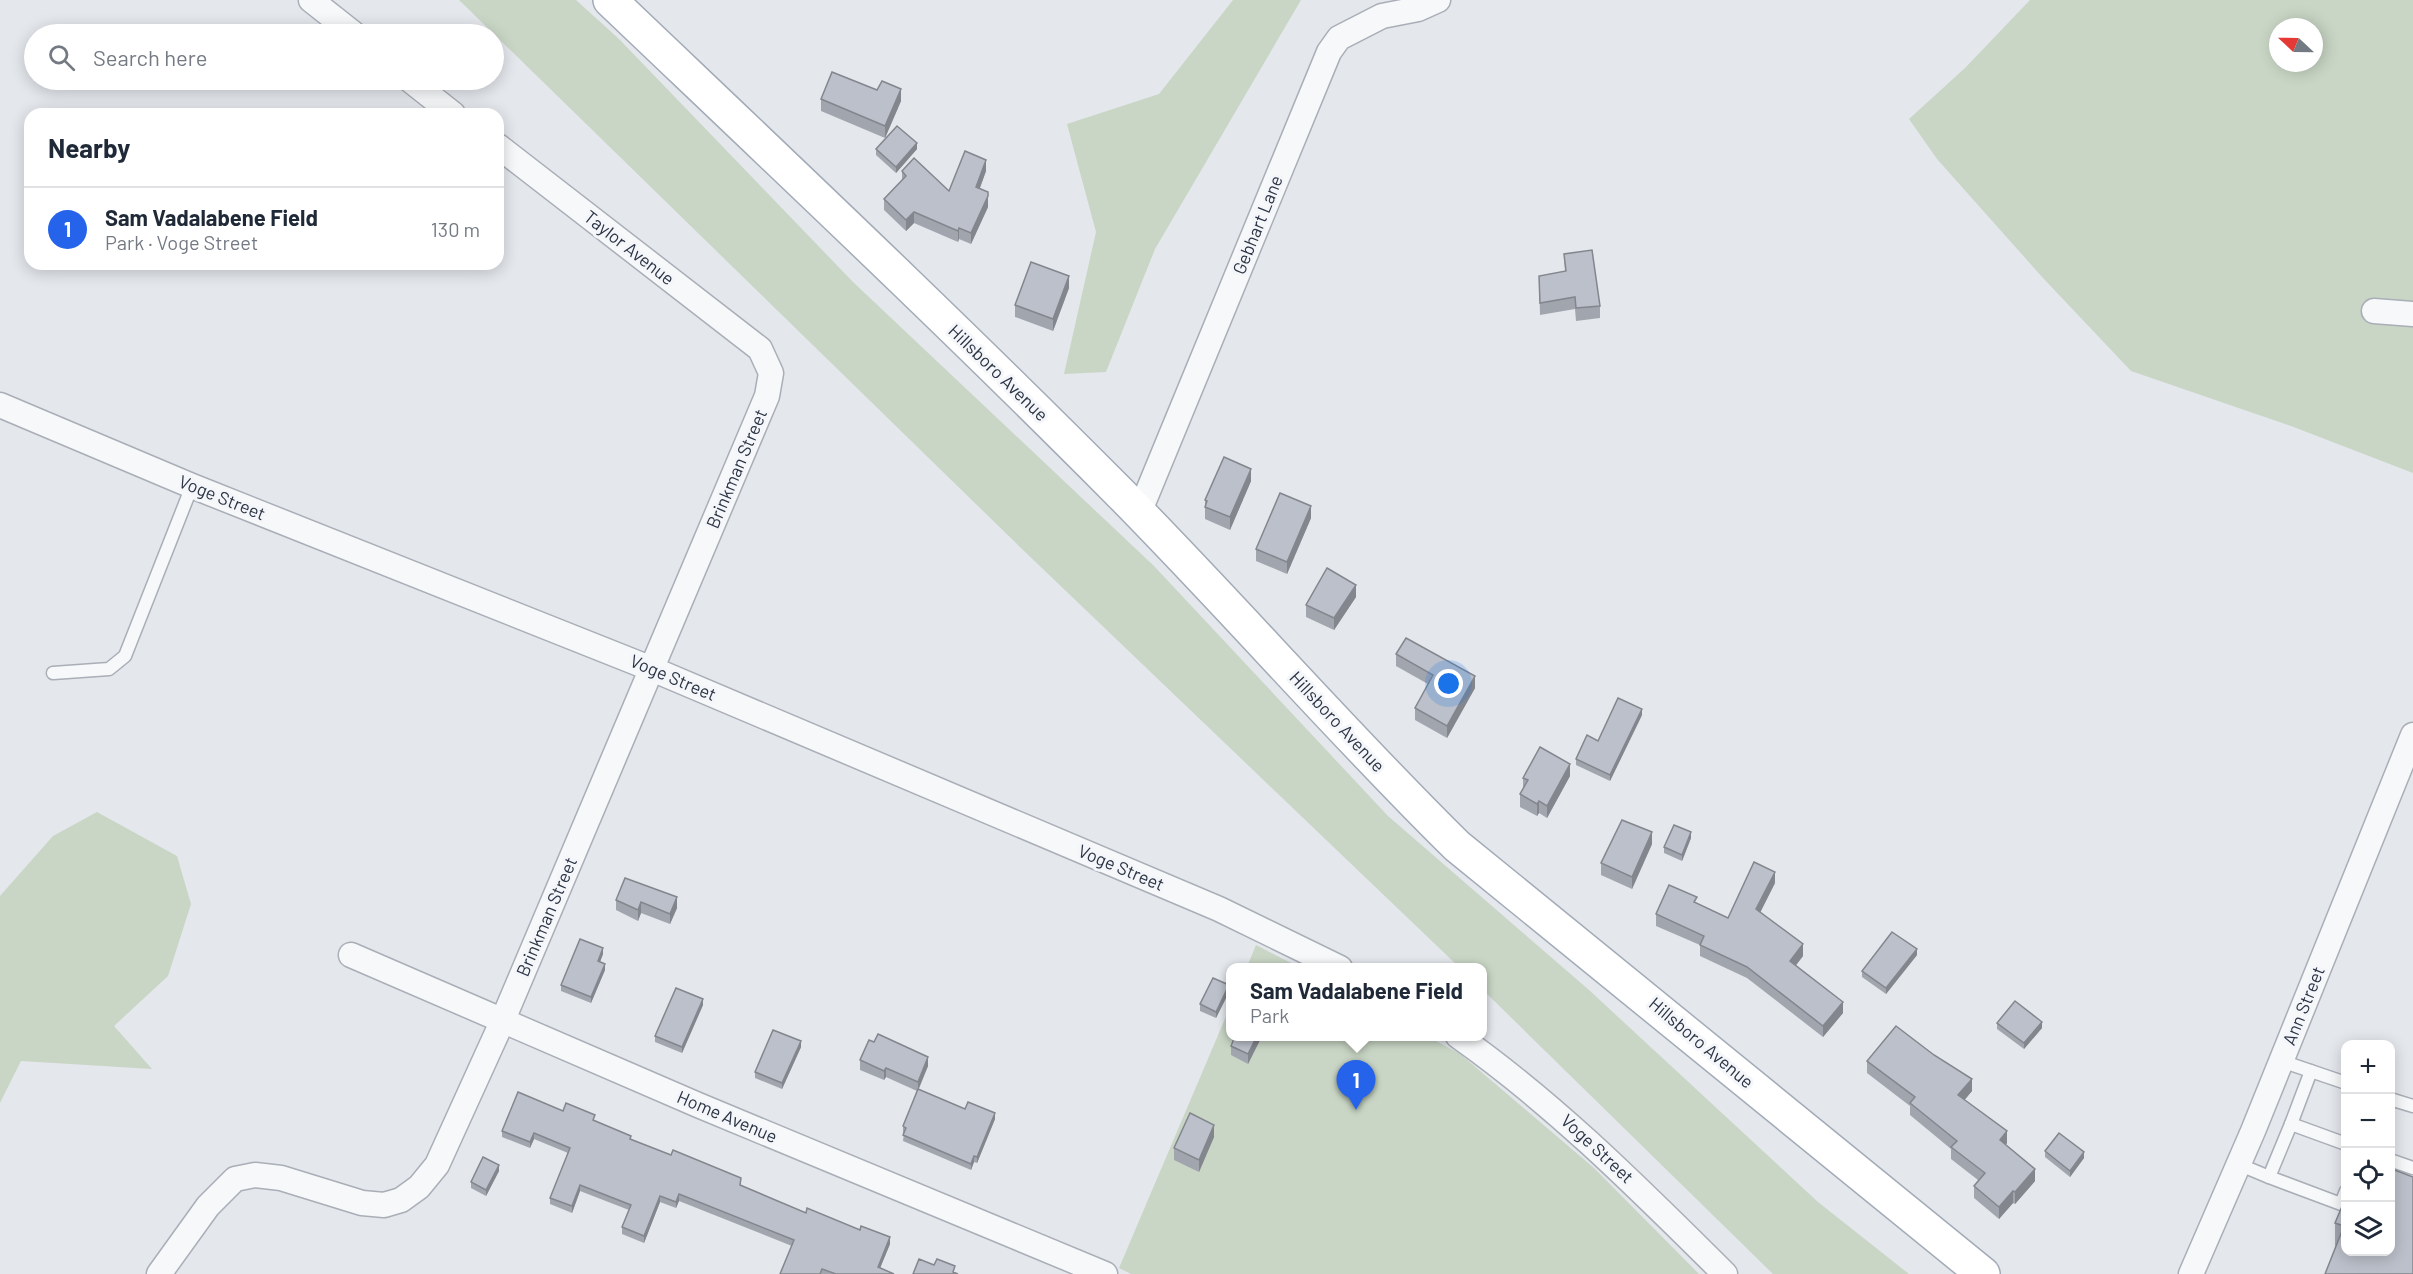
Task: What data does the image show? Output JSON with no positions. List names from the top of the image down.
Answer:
{
  "streets": {
    "main road": ["Hillsboro Avenue"],
    "street": [
      "Gebhart Lane",
      "Taylor Avenue",
      "Brinkman Street",
      "Voge Street",
      "Ann Street",
      "Home Avenue"
    ]
  },
  "crossings": [
    ["Gebhart Lane", "Hillsboro Avenue"],
    ["Taylor Avenue", "Brinkman Street"],
    ["Brinkman Street", "Voge Street"],
    ["Brinkman Street", "Home Avenue"]
  ],
  "north": "left",
  "page": {
    "search": "Search here",
    "heading": "Nearby",
    "list": [
      {
        "mark": "1",
        "name": "Sam Vadalabene Field",
        "note": "Park · Voge Street",
        "value": "130 m"
      }
    ],
    "popup": ["Sam Vadalabene Field", "Park"],
    "map_buttons": ["+", "−"],
    "pins": "1"
  }
}
